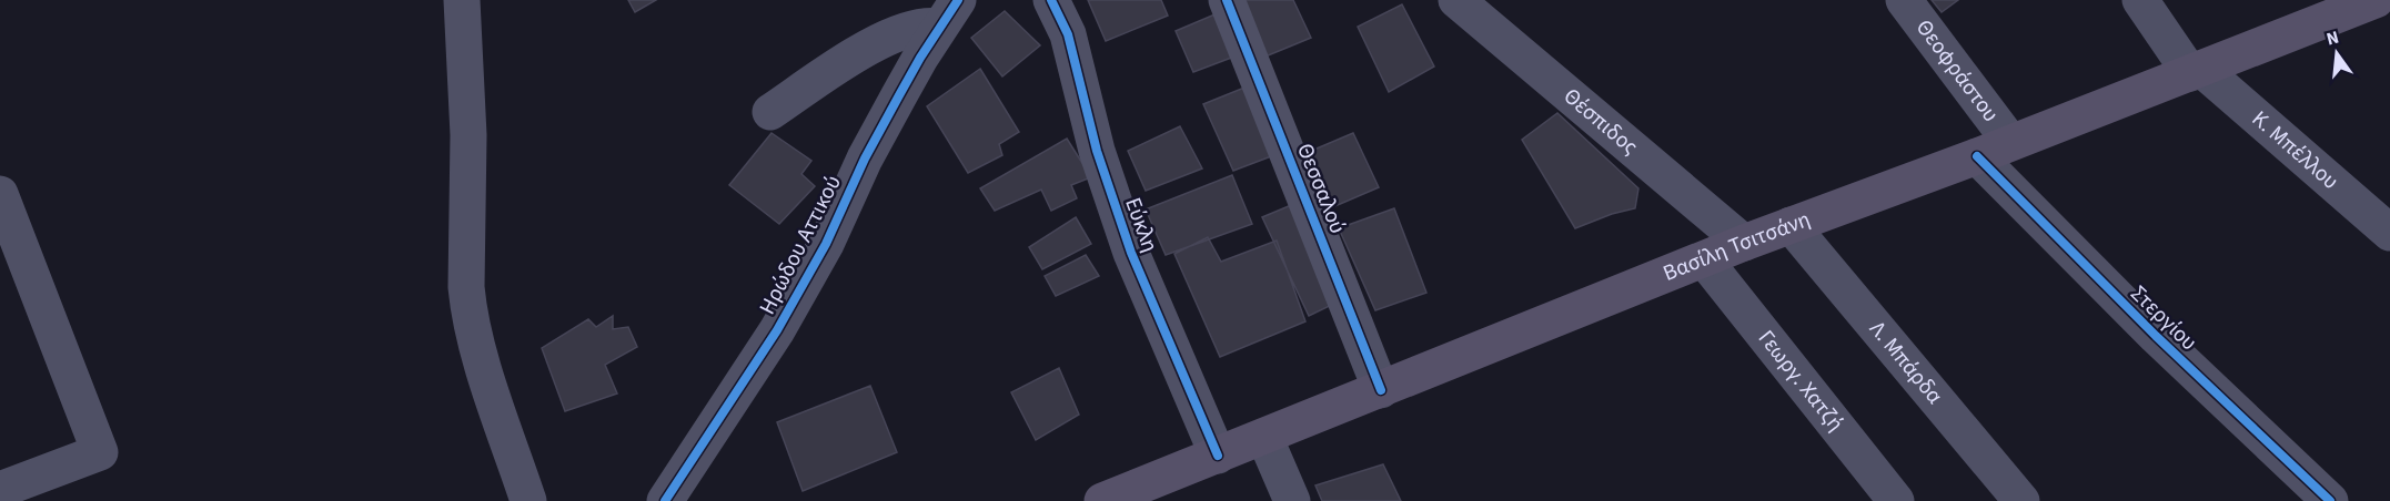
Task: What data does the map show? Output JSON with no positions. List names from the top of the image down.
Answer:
{
  "streets": {
    "main road": ["Βασίλη Τσιτσάνη"],
    "street": [
      "Θεοφράστου",
      "Θέσπιδος",
      "Κ. Μπέλλου",
      "Θεσσαλού",
      "Εύκλη",
      "Ηρώδου Αττικού",
      "Στεργίου",
      "Λ. Μπάρδα",
      "Γεωργ. Χατζή"
    ]
  },
  "crossings": [
    ["Θεοφράστου", "Βασίλη Τσιτσάνη"],
    ["Θέσπιδος", "Βασίλη Τσιτσάνη"],
    ["Κ. Μπέλλου", "Βασίλη Τσιτσάνη"],
    ["Θεσσαλού", "Βασίλη Τσιτσάνη"],
    ["Εύκλη", "Βασίλη Τσιτσάνη"],
    ["Βασίλη Τσιτσάνη", "Στεργίου"],
    ["Βασίλη Τσιτσάνη", "Λ. Μπάρδα"],
    ["Βασίλη Τσιτσάνη", "Γεωργ. Χατζή"]
  ],
  "north": "top"
}
